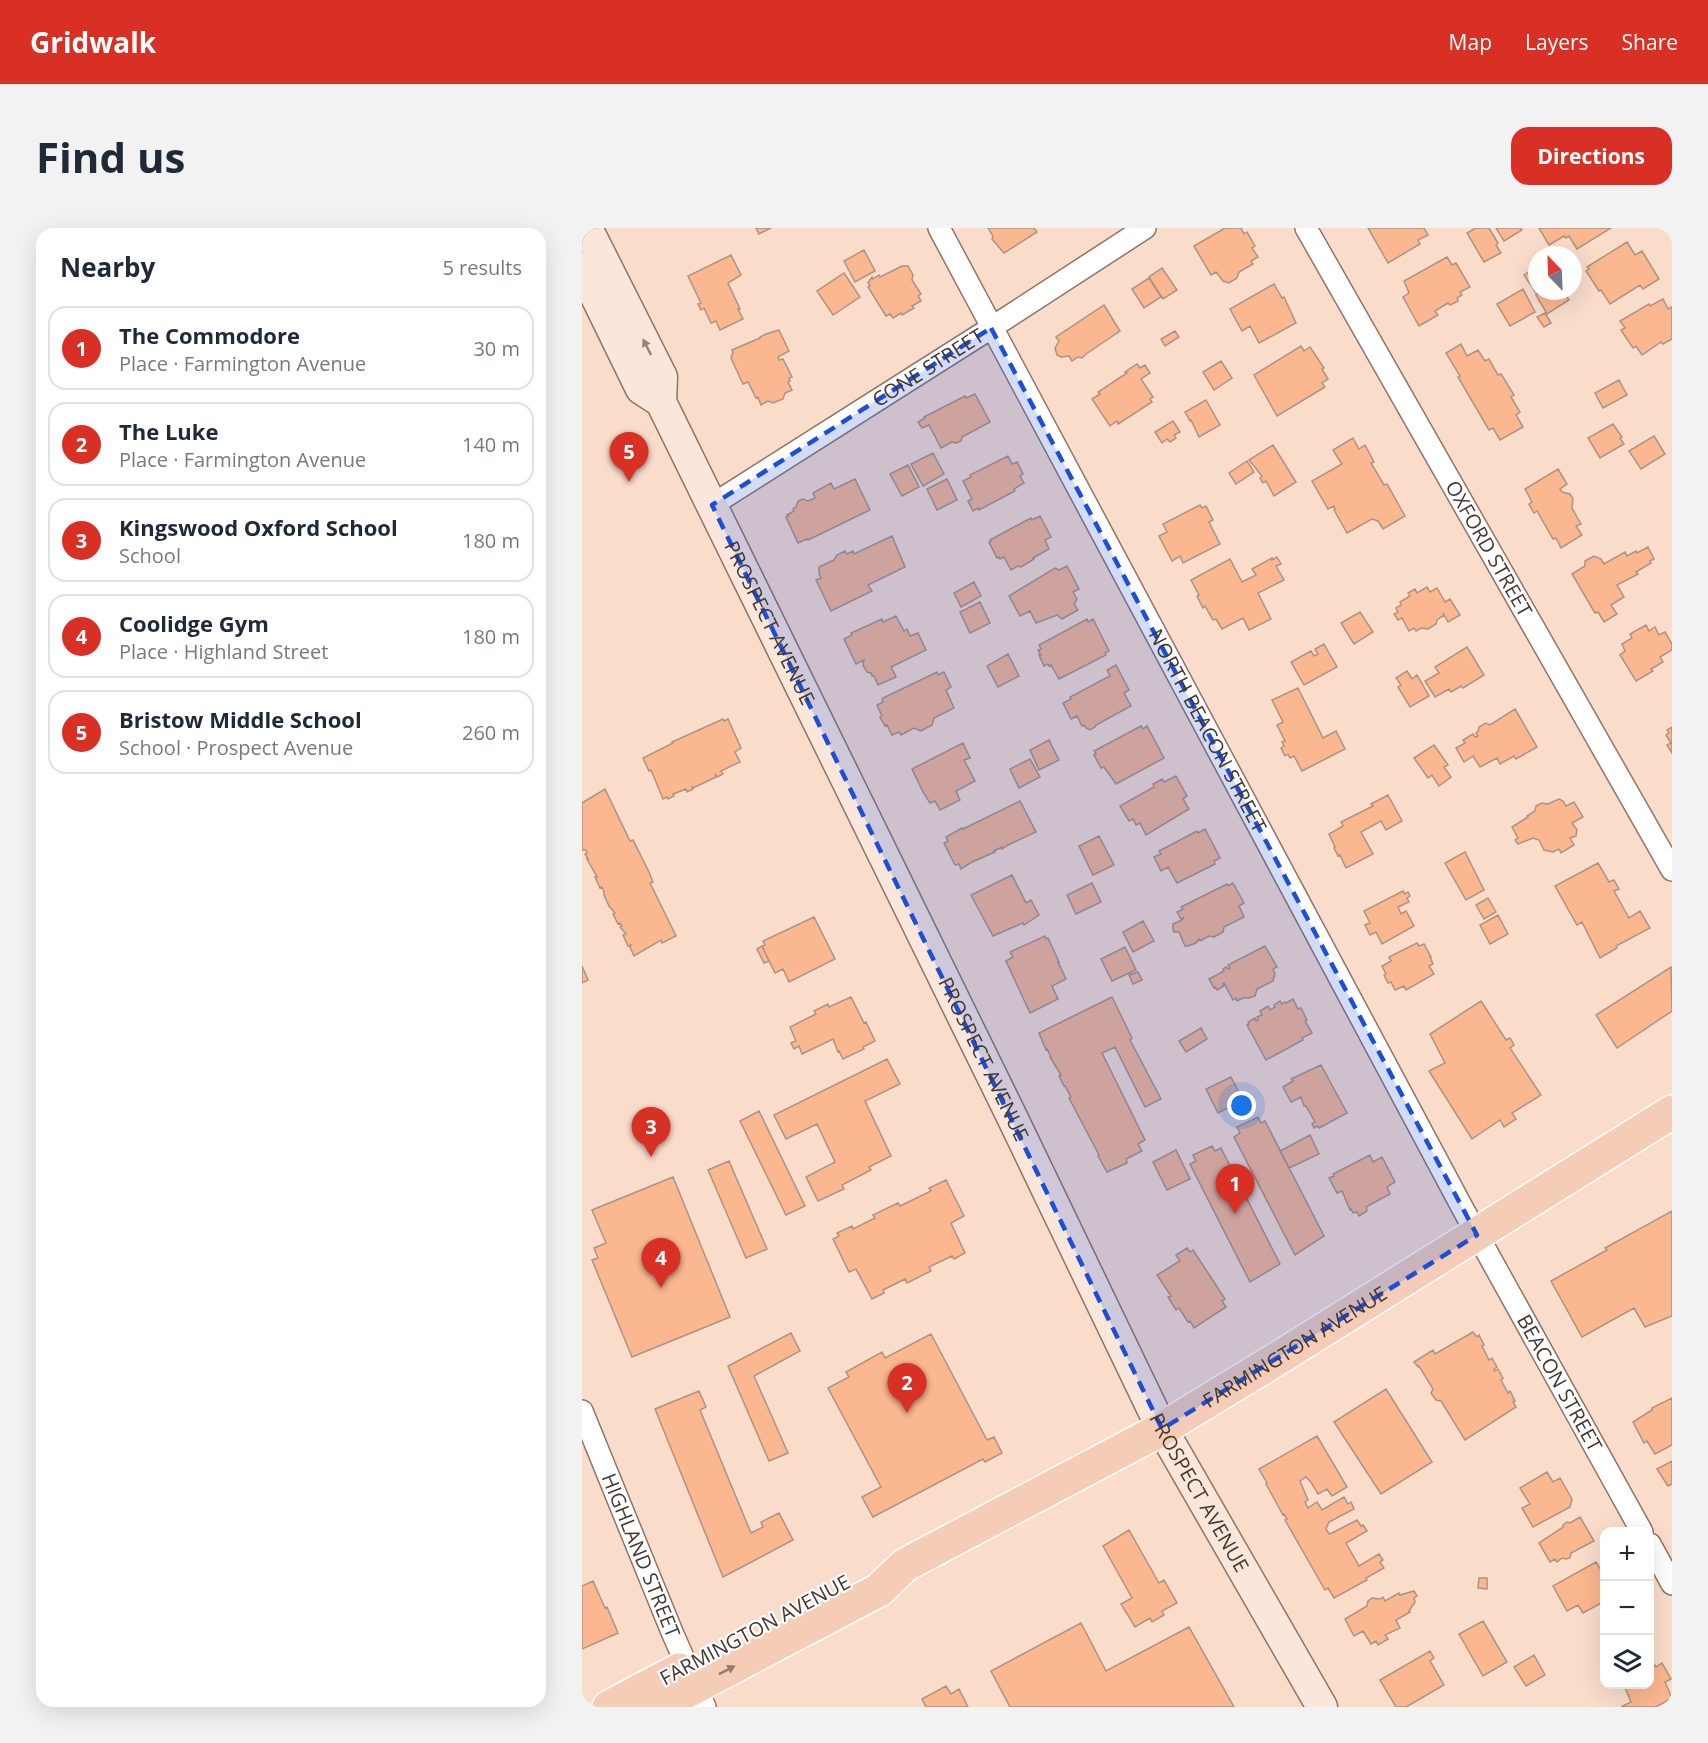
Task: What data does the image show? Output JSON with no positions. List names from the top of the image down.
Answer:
{
  "streets": {
    "main road": ["PROSPECT AVENUE", "FARMINGTON AVENUE"],
    "street": [
      "CONE STREET",
      "OXFORD STREET",
      "NORTH BEACON STREET",
      "BEACON STREET",
      "HIGHLAND STREET"
    ]
  },
  "crossings": [
    ["CONE STREET", "PROSPECT AVENUE"],
    ["CONE STREET", "NORTH BEACON STREET"],
    ["PROSPECT AVENUE", "FARMINGTON AVENUE"],
    ["NORTH BEACON STREET", "FARMINGTON AVENUE"],
    ["NORTH BEACON STREET", "BEACON STREET"],
    ["FARMINGTON AVENUE", "BEACON STREET"],
    ["FARMINGTON AVENUE", "HIGHLAND STREET"]
  ],
  "north": "top left",
  "page": {
    "header": "Gridwalk",
    "nav": ["Map", "Layers", "Share"],
    "buttons": "Directions",
    "title": "Find us",
    "heading": ["Nearby", "5 results"],
    "list": [
      {
        "mark": "1",
        "name": "The Commodore",
        "note": "Place · Farmington Avenue",
        "value": "30 m"
      },
      {
        "mark": "2",
        "name": "The Luke",
        "note": "Place · Farmington Avenue",
        "value": "140 m"
      },
      {
        "mark": "3",
        "name": "Kingswood Oxford School",
        "note": "School",
        "value": "180 m"
      },
      {
        "mark": "4",
        "name": "Coolidge Gym",
        "note": "Place · Highland Street",
        "value": "180 m"
      },
      {
        "mark": "5",
        "name": "Bristow Middle School",
        "note": "School · Prospect Avenue",
        "value": "260 m"
      }
    ],
    "pins": [
      "5",
      "3",
      "1",
      "4",
      "2"
    ],
    "map_buttons": ["+", "−"]
  }
}
